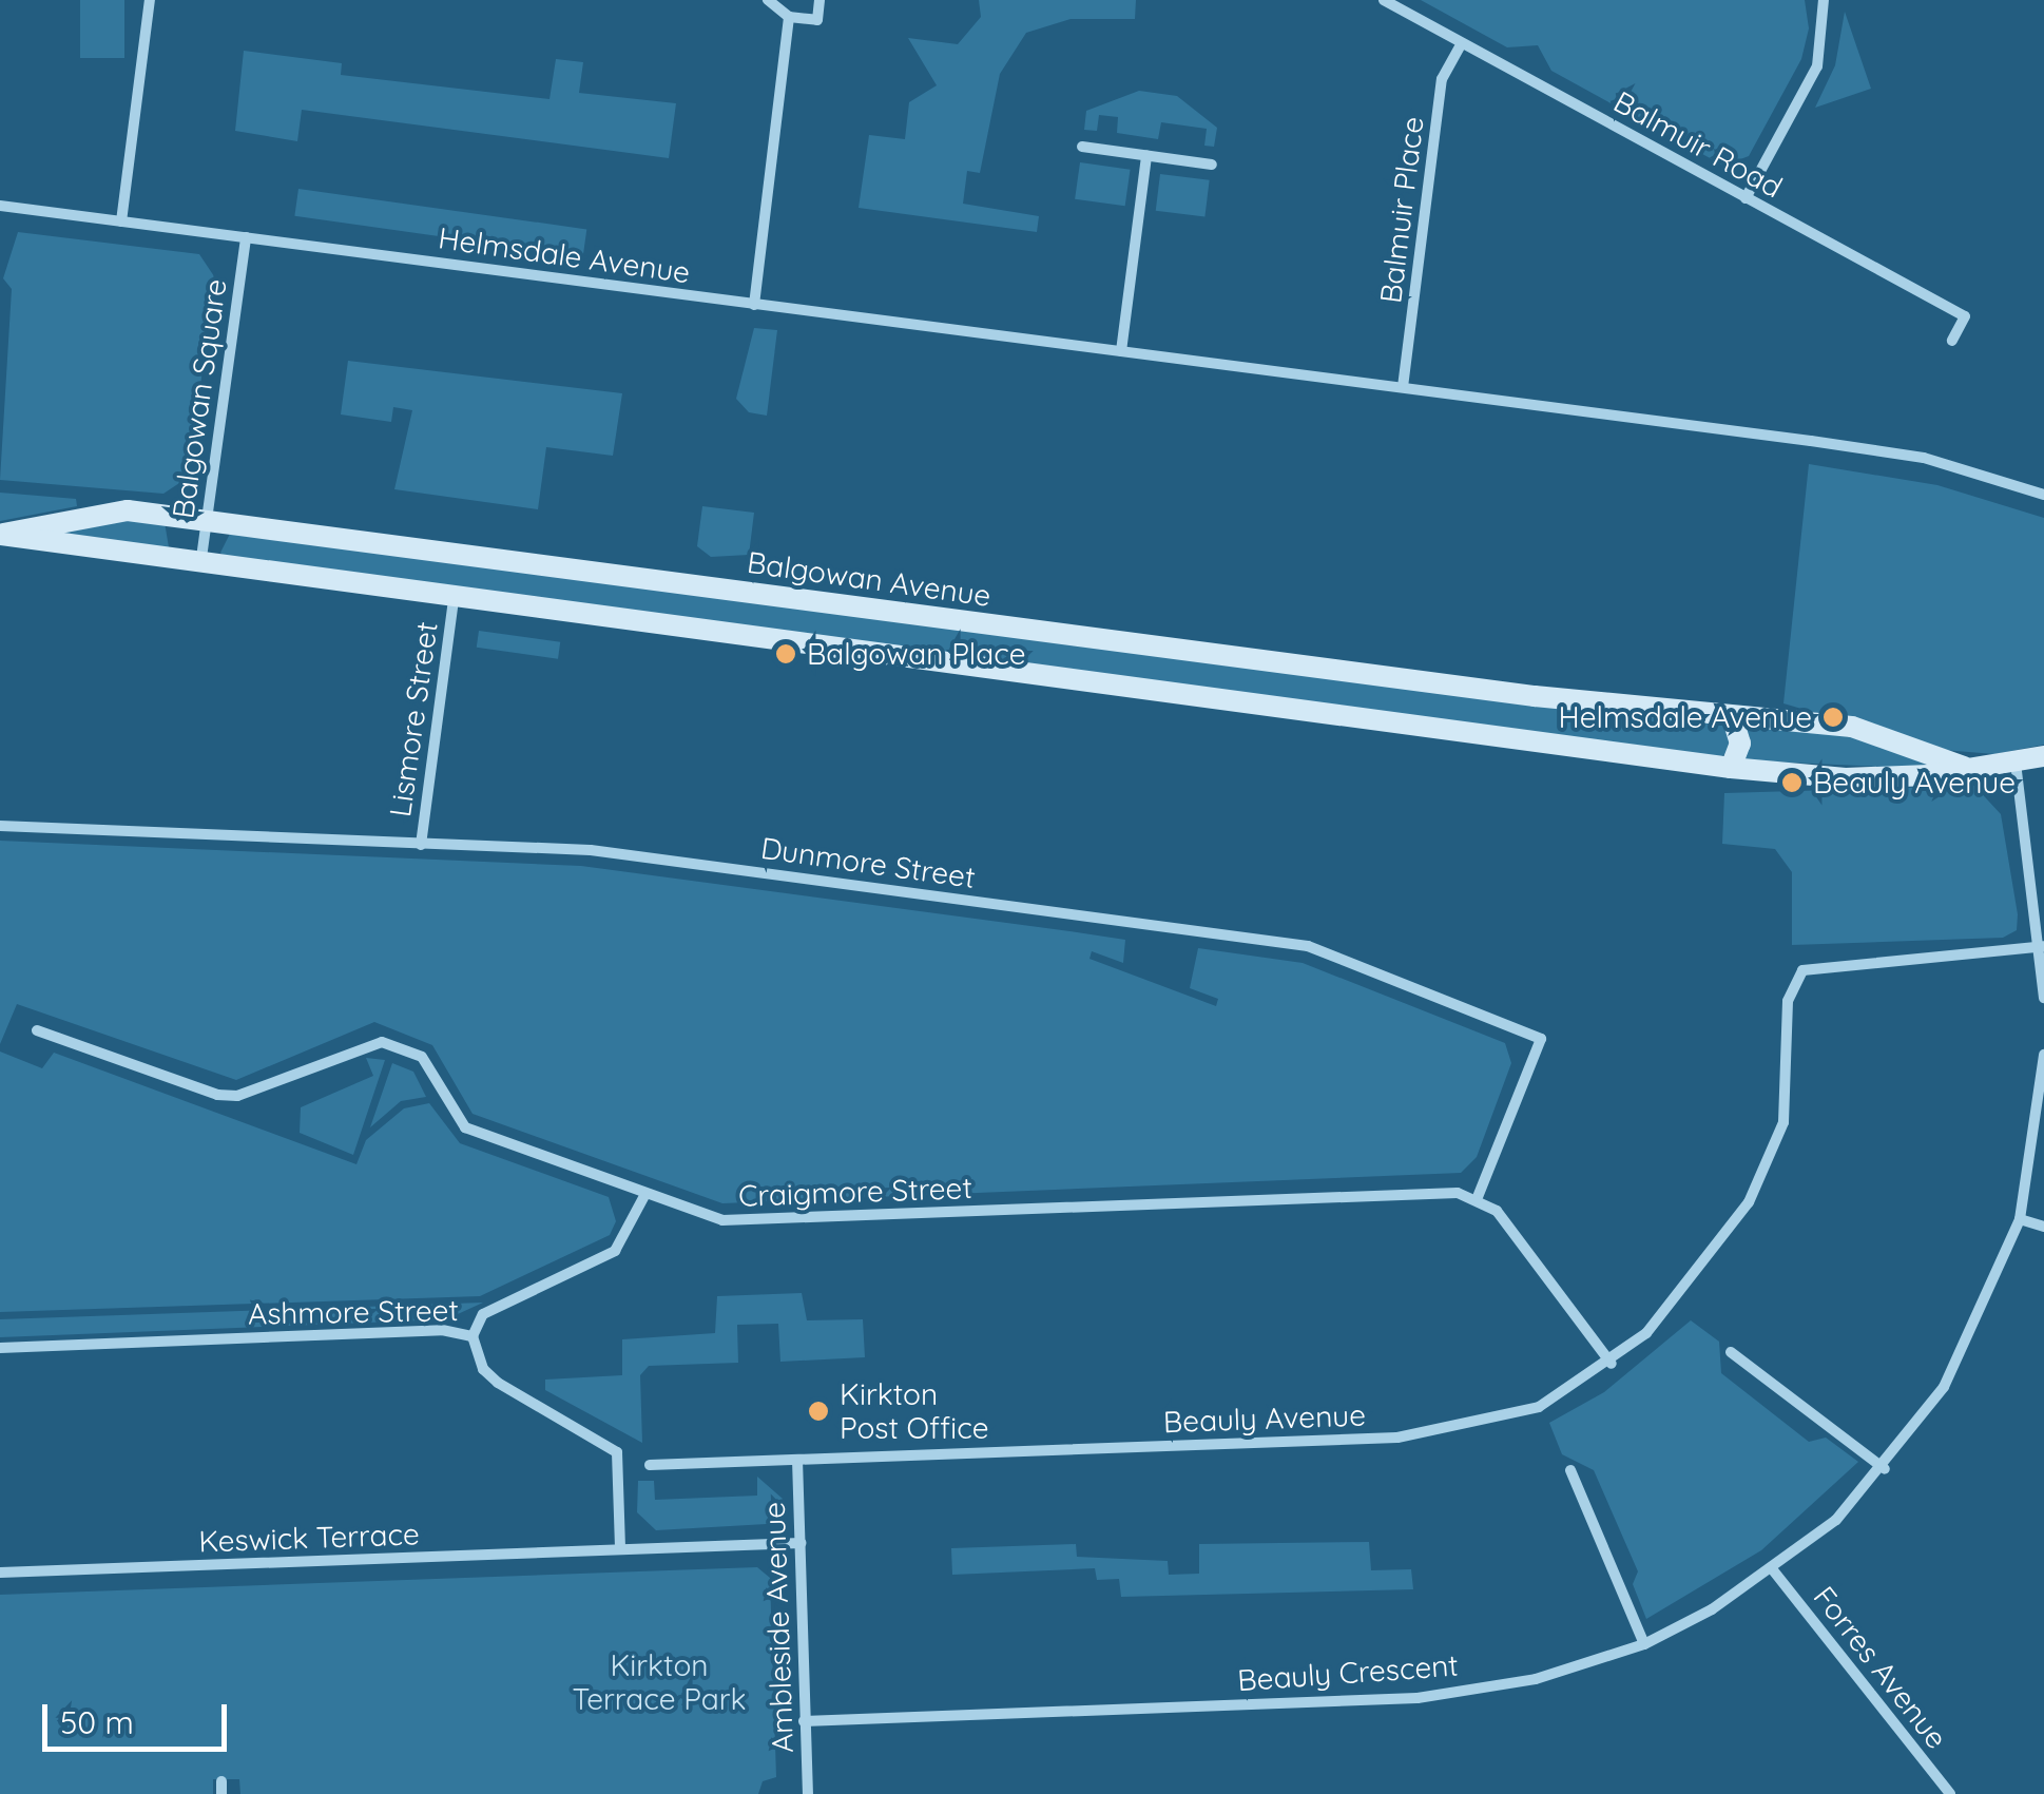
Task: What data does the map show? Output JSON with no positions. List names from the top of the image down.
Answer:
{
  "streets": {
    "street": [
      "Balmuir Road",
      "Balmuir Place",
      "Helmsdale Avenue",
      "Balgowan Square",
      "Balgowan Avenue",
      "Lismore Street",
      "Dunmore Street",
      "Craigmore Street",
      "Ashmore Street",
      "Beauly Avenue",
      "Keswick Terrace",
      "Ambleside Avenue",
      "Forres Avenue",
      "Beauly Crescent"
    ]
  },
  "crossings": [
    ["Balmuir Road", "Balmuir Place"],
    ["Balmuir Place", "Helmsdale Avenue"],
    ["Helmsdale Avenue", "Balgowan Square"],
    ["Balgowan Square", "Balgowan Avenue"],
    ["Balgowan Avenue", "Lismore Street"],
    ["Lismore Street", "Dunmore Street"],
    ["Dunmore Street", "Craigmore Street"],
    ["Craigmore Street", "Ashmore Street"],
    ["Beauly Avenue", "Ambleside Avenue"],
    ["Keswick Terrace", "Ambleside Avenue"],
    ["Ambleside Avenue", "Beauly Crescent"],
    ["Forres Avenue", "Beauly Crescent"]
  ],
  "parks": ["Kirkton Terrace Park"],
  "places": [
    "Balgowan Place",
    "Helmsdale Avenue",
    "Beauly Avenue",
    "Kirkton Post Office"
  ],
  "scale_bar": "50 m"
}
